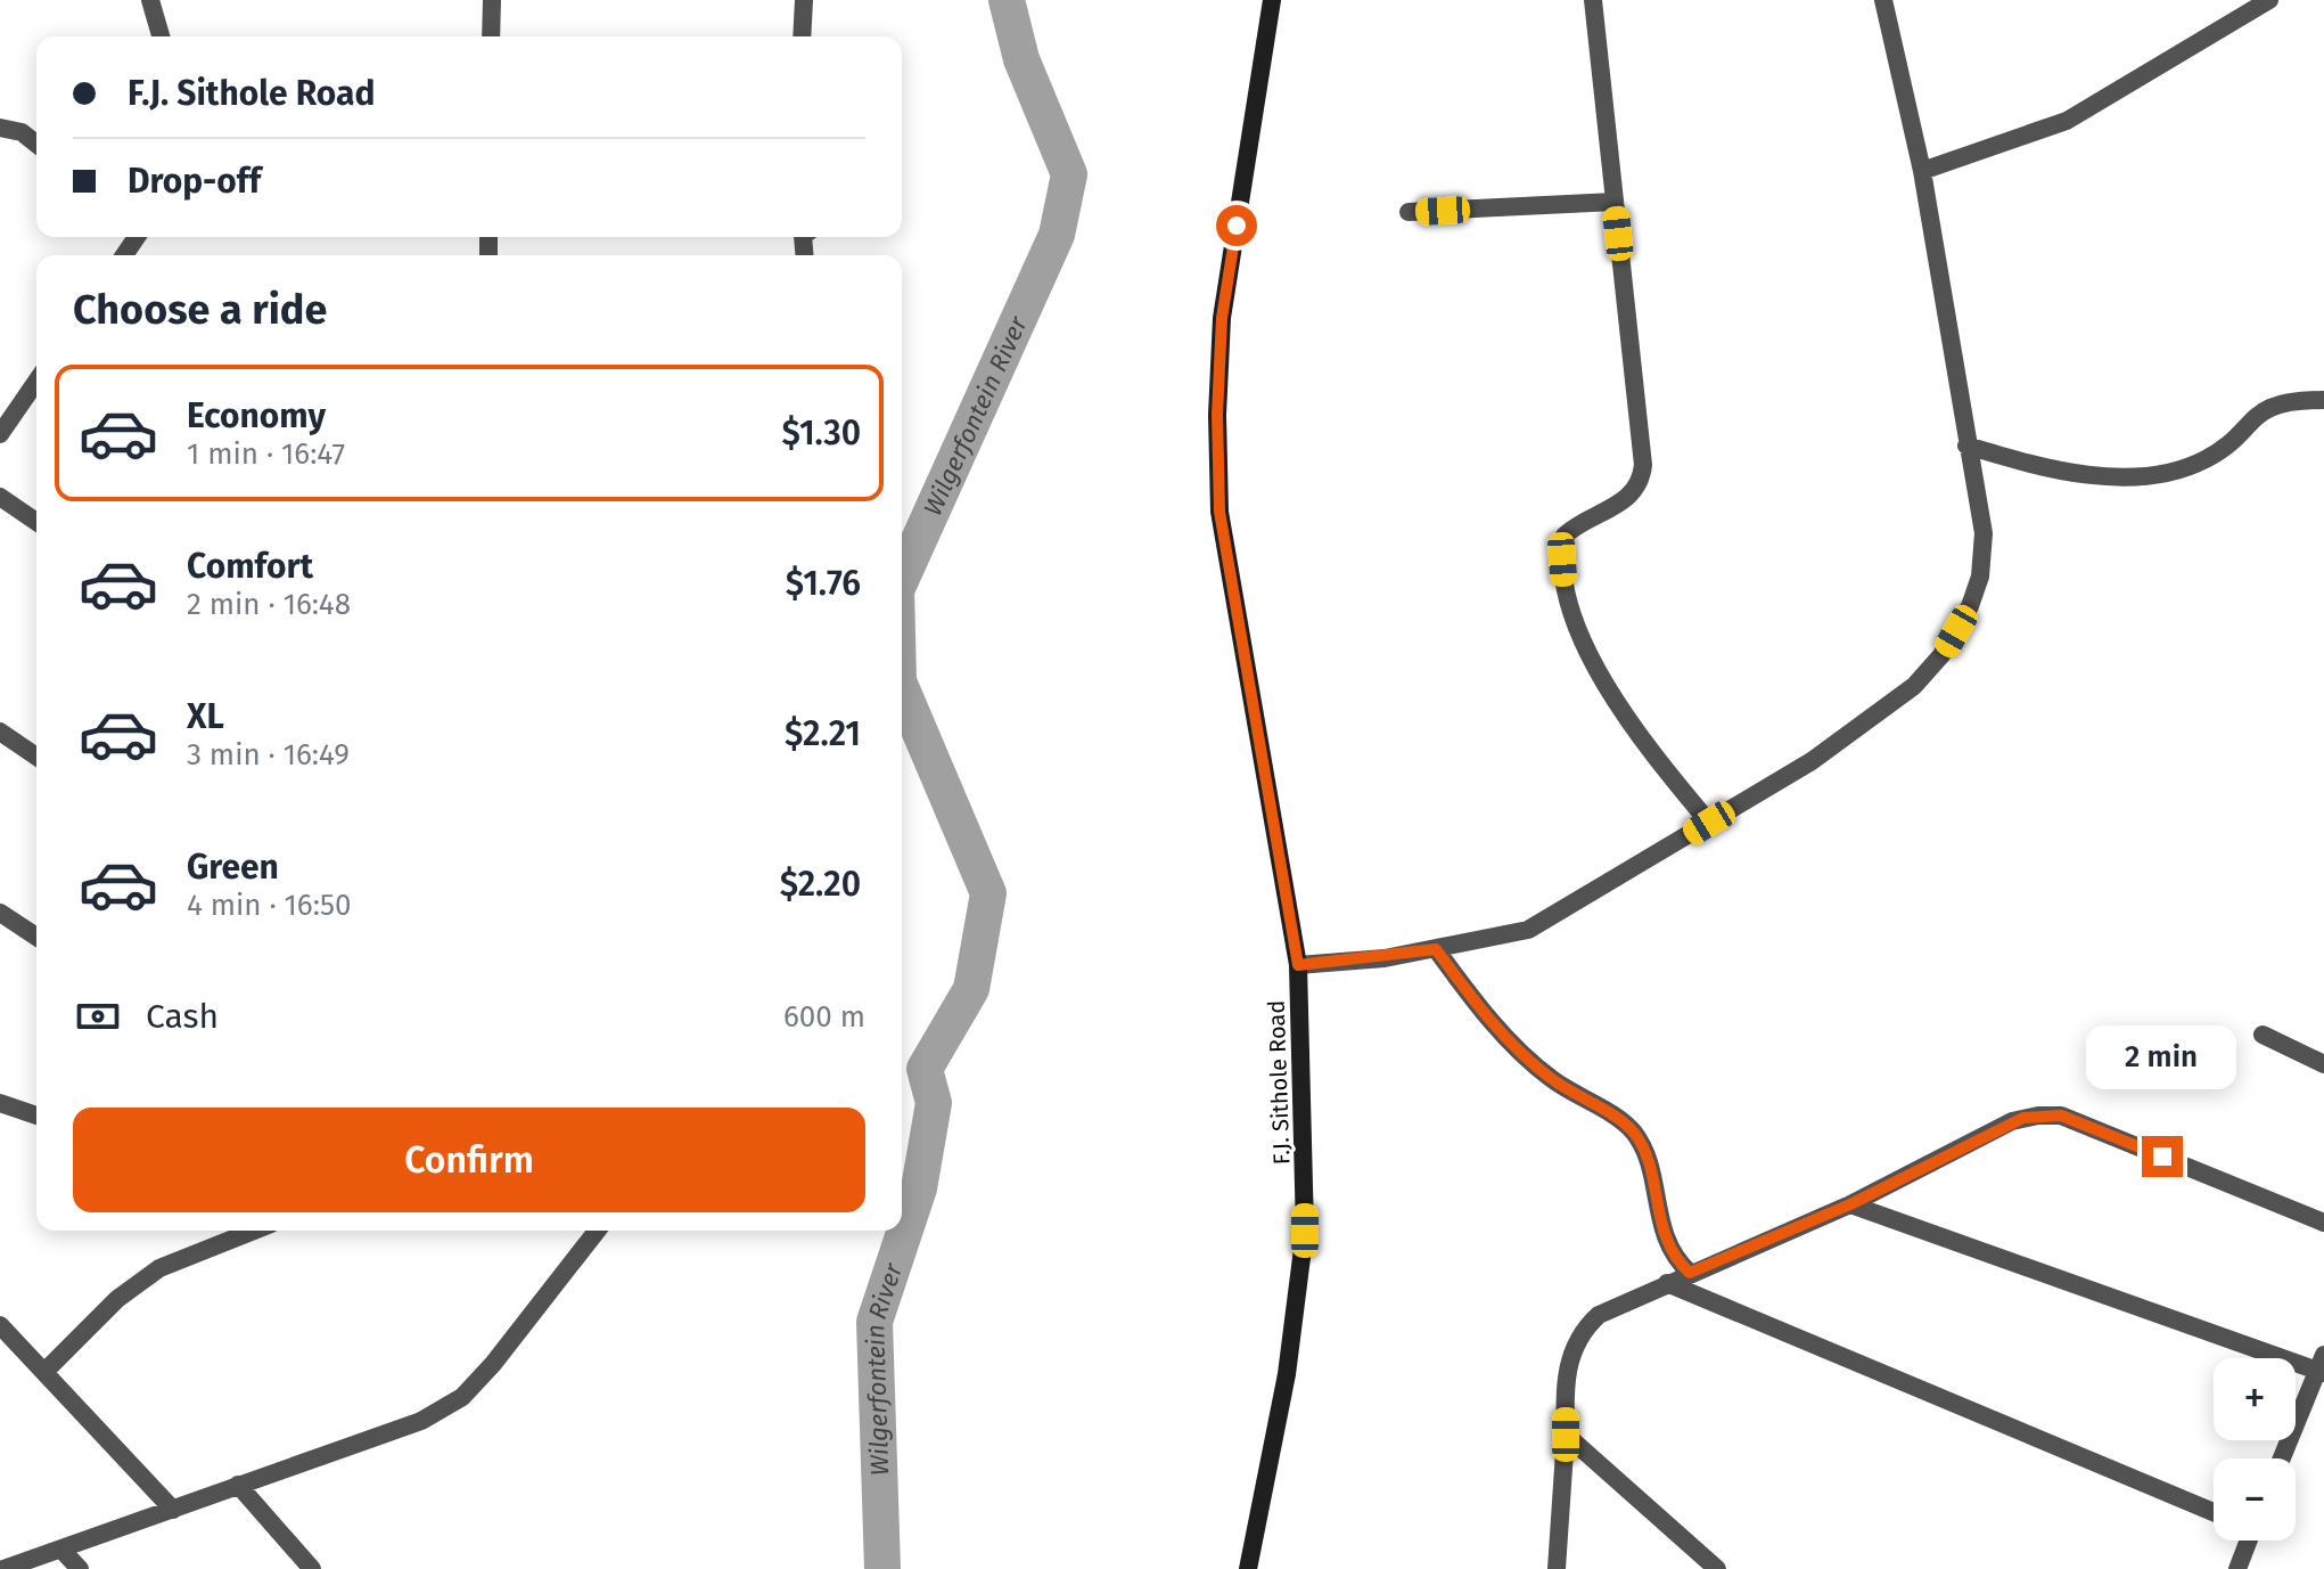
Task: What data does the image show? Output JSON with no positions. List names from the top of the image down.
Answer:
{
  "streets": {
    "street": ["F.J. Sithole Road"]
  },
  "water": ["Wilgerfontein River"],
  "page": {
    "banner": ["F.J. Sithole Road", "Drop-off"],
    "heading": "Choose a ride",
    "list": [
      {
        "name": "Economy",
        "note": "1 min · 16:47",
        "value": "$1.30"
      },
      {
        "name": "Comfort",
        "note": "2 min · 16:48",
        "value": "$1.76"
      },
      {
        "name": "XL",
        "note": "3 min · 16:49",
        "value": "$2.21"
      },
      {
        "name": "Green",
        "note": "4 min · 16:50",
        "value": "$2.20"
      }
    ],
    "pay": ["Cash", "600 m"],
    "bubble": "2 min",
    "buttons": "Confirm",
    "map_buttons": ["+", "−"]
  }
}
